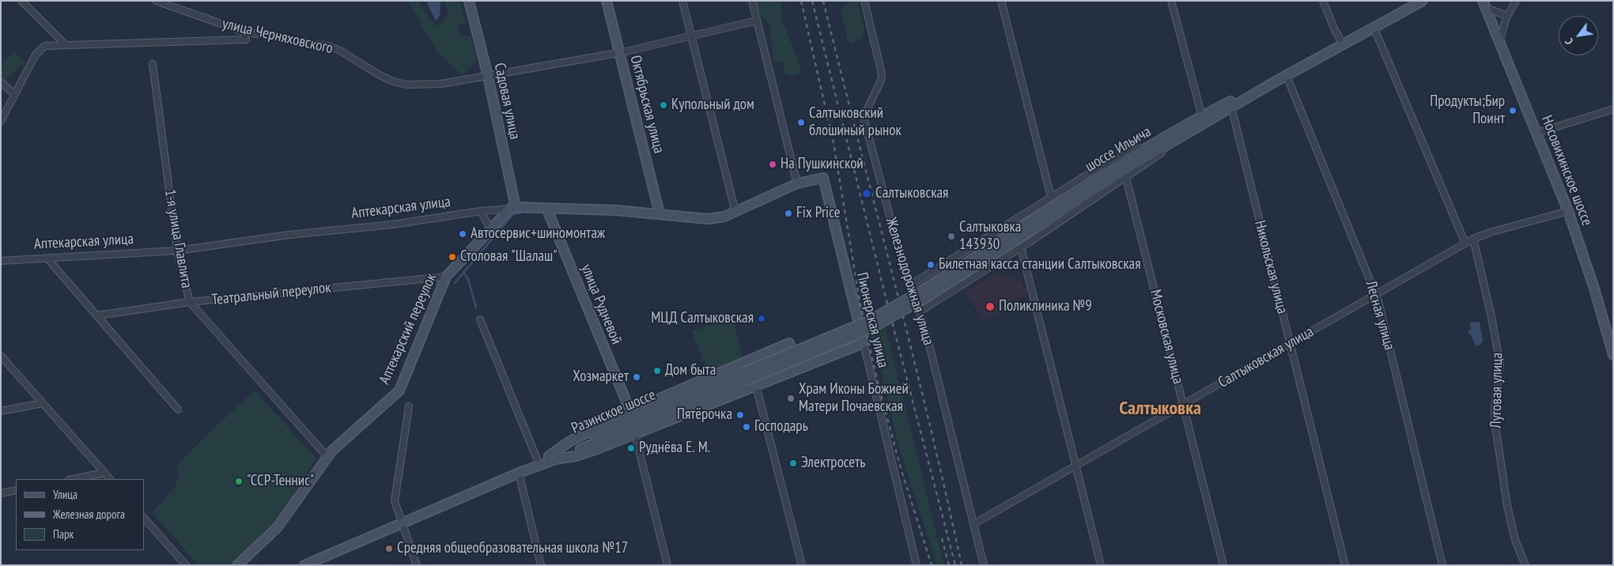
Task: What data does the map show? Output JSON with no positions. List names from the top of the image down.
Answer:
{
  "streets": {
    "street": [
      "улица Черняховского",
      "Садовая улица",
      "Октябрьская улица",
      "шоссе Ильича",
      "Носовихинское шоссе",
      "Аптекарская улица",
      "1-я улица Главлита",
      "Никольская улица",
      "Железнодорожная улица",
      "Театральный переулок",
      "улица Рудневой",
      "Лесная улица",
      "Пионерская улица",
      "Аптекарский переулок",
      "Московская улица",
      "Салтыковская улица",
      "Луговая улица",
      "Разинское шоссе"
    ]
  },
  "crossings": [
    ["улица Черняховского", "Садовая улица"],
    ["улица Черняховского", "Октябрьская улица"],
    ["Садовая улица", "Аптекарская улица"],
    ["Садовая улица", "Аптекарский переулок"],
    ["Октябрьская улица", "Аптекарская улица"],
    ["шоссе Ильича", "Никольская улица"],
    ["шоссе Ильича", "Лесная улица"],
    ["шоссе Ильича", "Разинское шоссе"],
    ["Носовихинское шоссе", "Салтыковская улица"],
    ["Аптекарская улица", "1-я улица Главлита"],
    ["Аптекарская улица", "улица Рудневой"],
    ["Аптекарская улица", "Пионерская улица"],
    ["Аптекарская улица", "Аптекарский переулок"],
    ["1-я улица Главлита", "Театральный переулок"],
    ["1-я улица Главлита", "Аптекарский переулок"],
    ["Никольская улица", "Салтыковская улица"],
    ["Железнодорожная улица", "Салтыковская улица"],
    ["Театральный переулок", "Аптекарский переулок"],
    ["Лесная улица", "Салтыковская улица"],
    ["Московская улица", "Салтыковская улица"],
    ["Салтыковская улица", "Луговая улица"]
  ],
  "districts": ["Салтыковка"],
  "places": [
    "Купольный дом",
    "Продукты;Бир Поинт",
    "Салтыковский блошиный рынок",
    "На Пушкинской",
    "Салтыковская",
    "Fix Price",
    "Автосервис+шиномонтаж",
    "Салтыковка 143930",
    "Столовая \"Шалаш\"",
    "Билетная касса станции Салтыковская",
    "Поликлиника №9",
    "МЦД Салтыковская",
    "Дом быта",
    "Хозмаркет",
    "Храм Иконы Божией Матери Почаевская",
    "Пятёрочка",
    "Господарь",
    "Руднёва Е. М.",
    "Электросеть",
    "\"ССР-Теннис\"",
    "Средняя общеобразовательная школа №17"
  ],
  "legend": ["Улица", "Железная дорога", "Парк"],
  "north": "bottom left"
}
